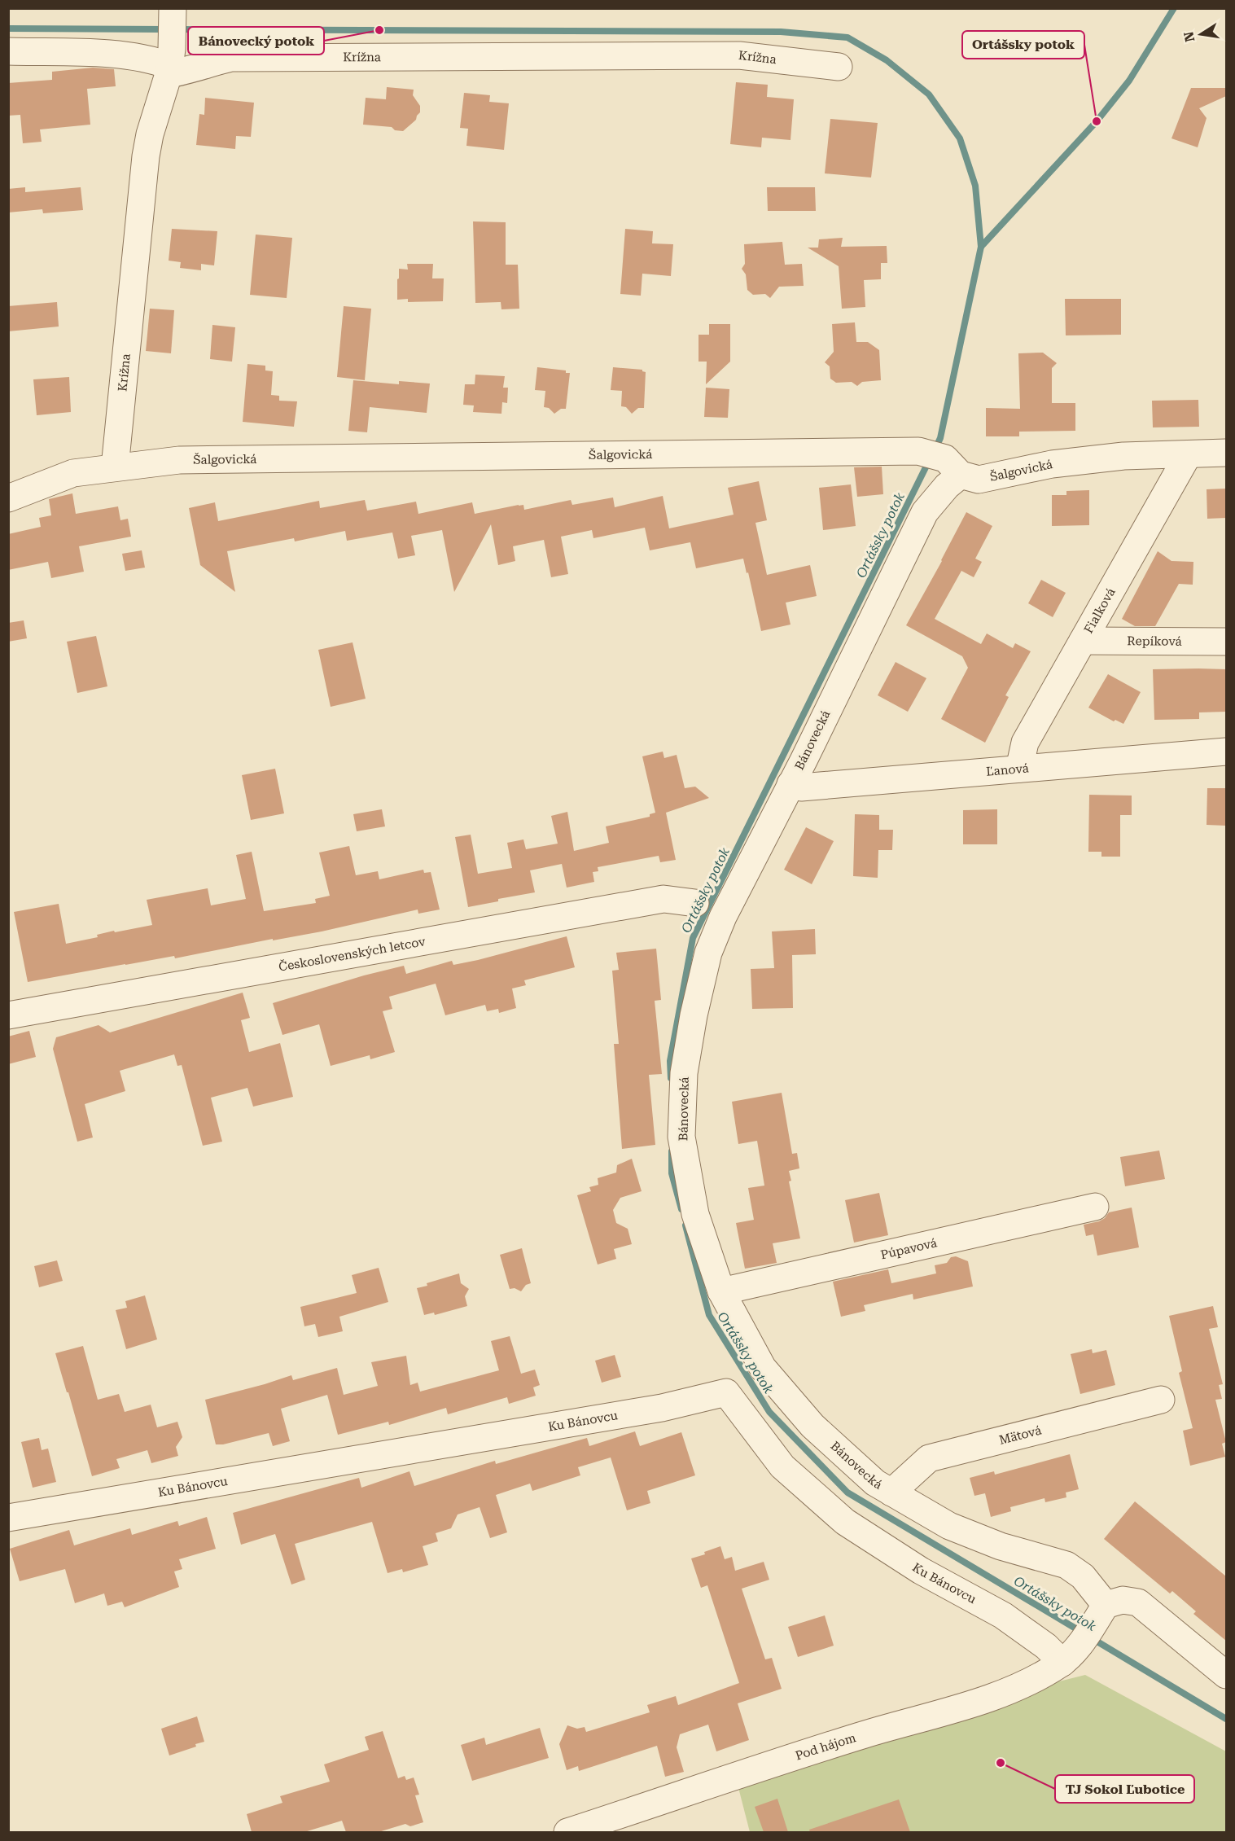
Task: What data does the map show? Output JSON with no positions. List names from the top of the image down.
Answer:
{
  "streets": {
    "street": [
      "Krížna",
      "Šalgovická",
      "Fialková",
      "Repíková",
      "Bánovecká",
      "Ľanová",
      "Československých letcov",
      "Púpavová",
      "Ku Bánovcu",
      "Mätová",
      "Pod hájom"
    ]
  },
  "crossings": [
    ["Krížna", "Šalgovická"],
    ["Šalgovická", "Fialková"],
    ["Šalgovická", "Bánovecká"],
    ["Fialková", "Repíková"],
    ["Fialková", "Ľanová"],
    ["Bánovecká", "Ľanová"],
    ["Bánovecká", "Púpavová"],
    ["Bánovecká", "Mätová"],
    ["Ku Bánovcu", "Pod hájom"]
  ],
  "water": ["Ortášsky potok"],
  "places": ["Bánovecký potok", "Ortášsky potok", "TJ Sokol Ľubotice"],
  "north": "left"
}
